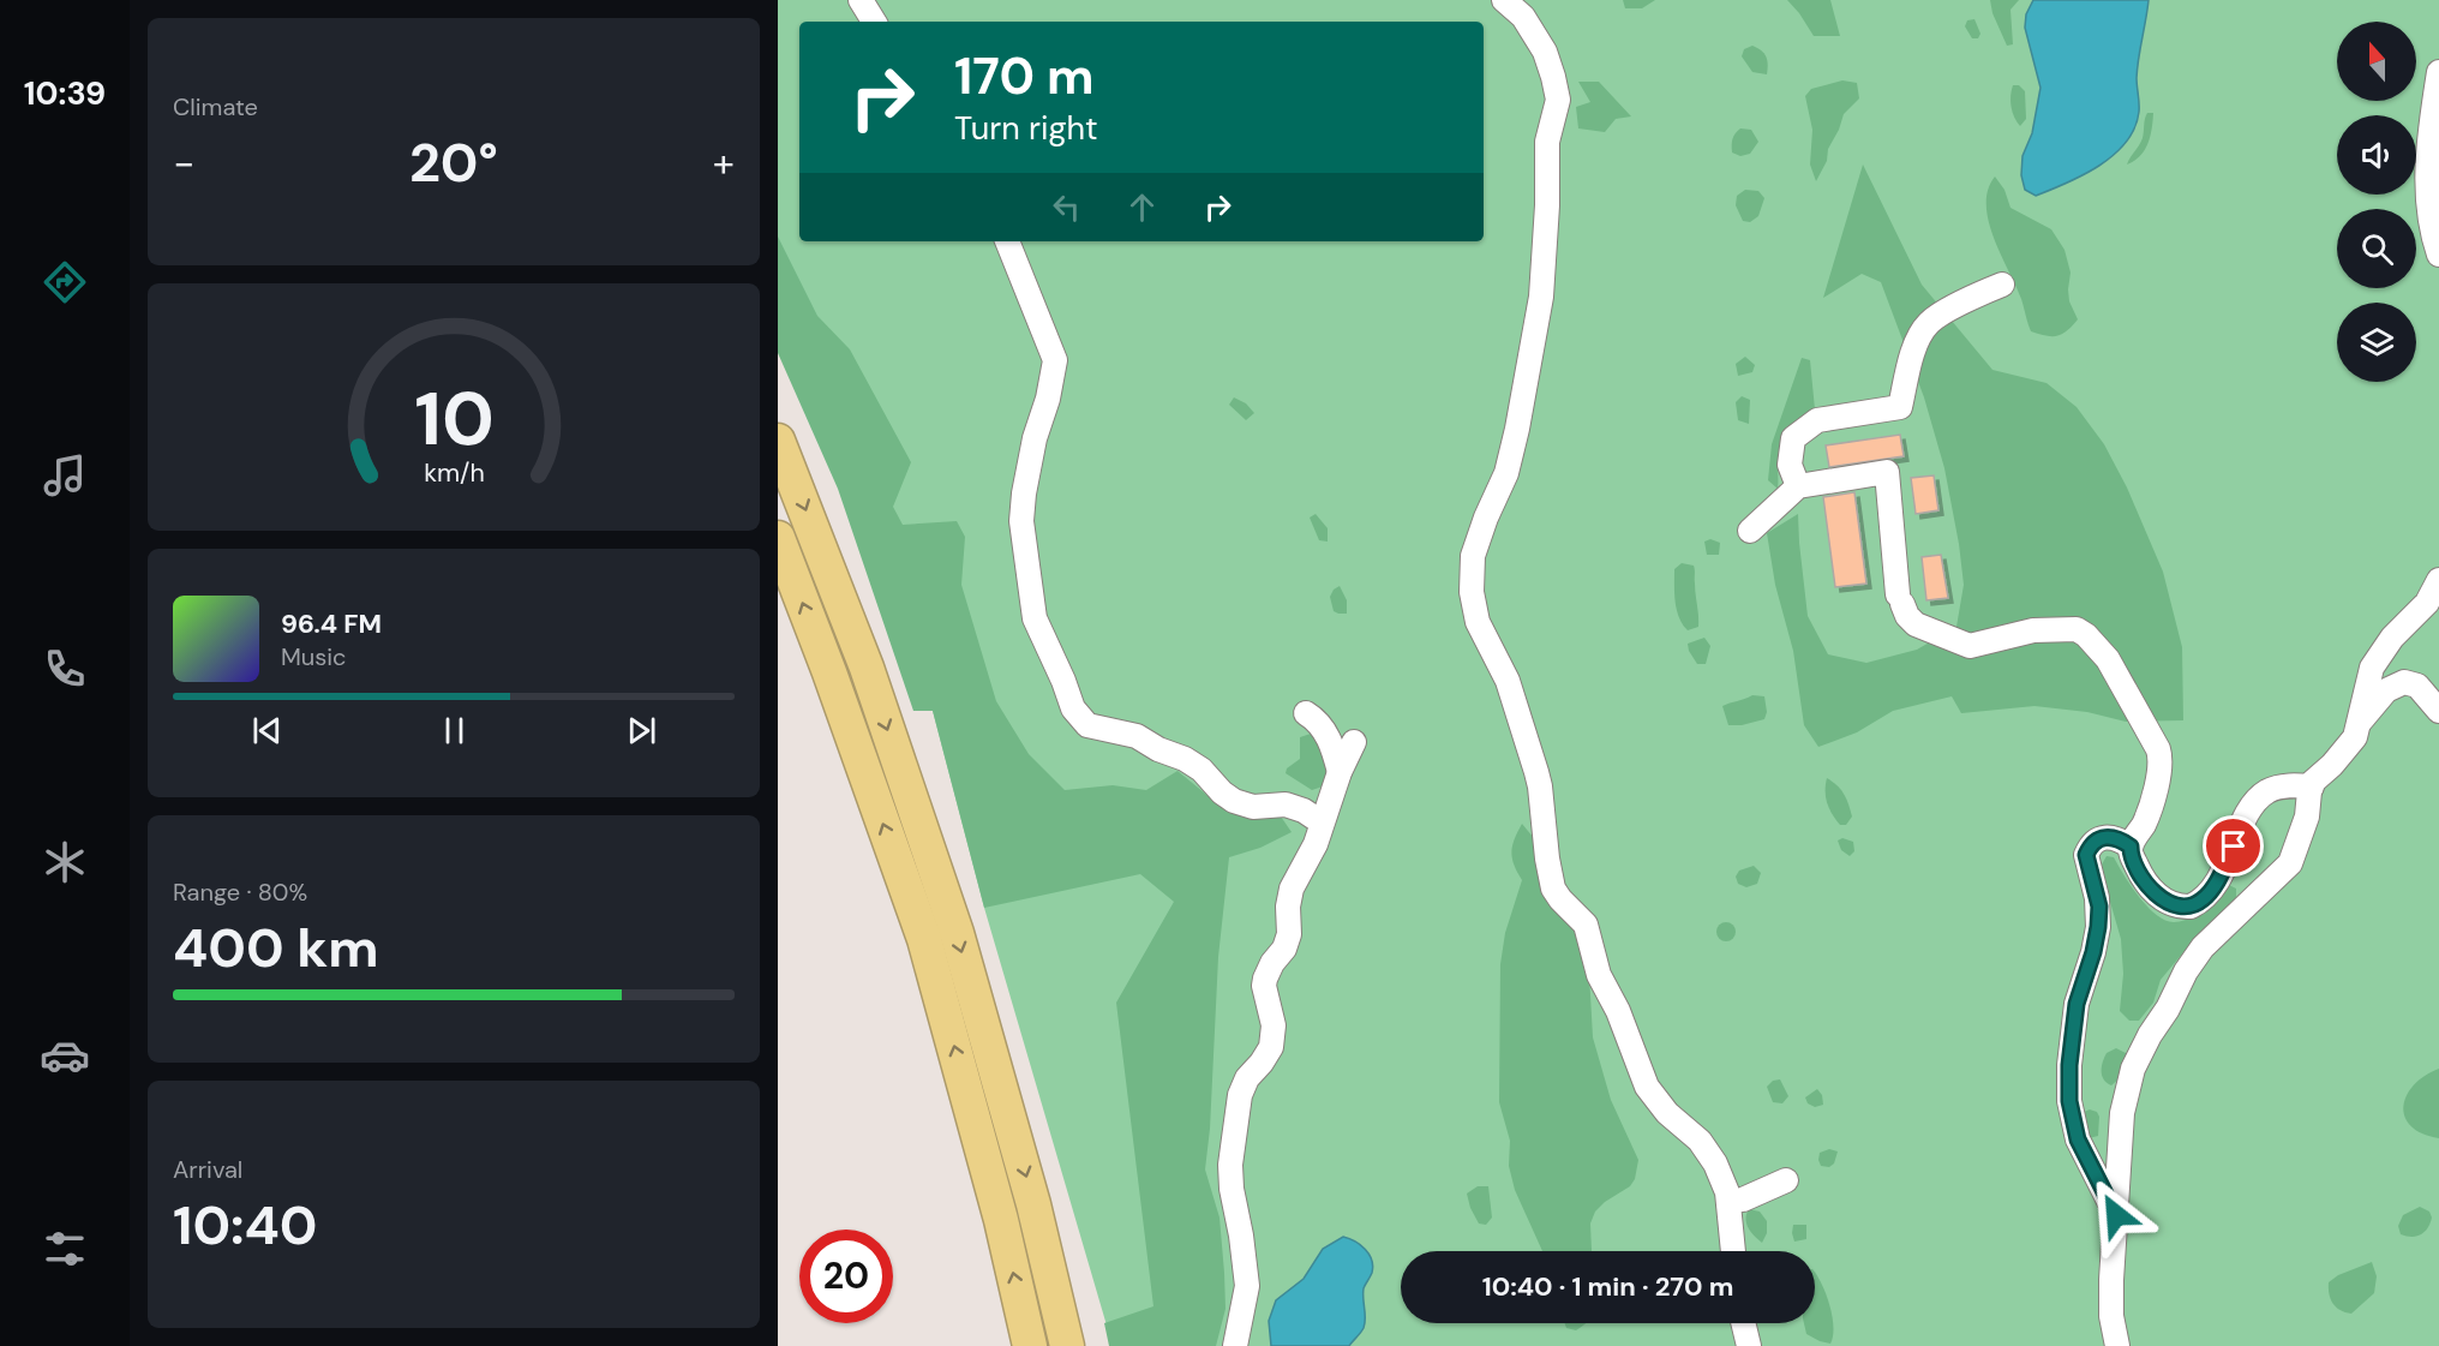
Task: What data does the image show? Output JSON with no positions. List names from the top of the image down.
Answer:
{
  "north": "top",
  "page": {
    "tabs": "10:39",
    "tile": [
      "Climate",
      ["Range · 80%", "400 km"],
      ["Arrival", "10:40"]
    ],
    "turn": ["170 m", "Turn right"],
    "heat": ["−", "20°", "+"],
    "song": ["96.4 FM", "Music"],
    "limit": "20",
    "trip": "10:40 · 1 min · 270 m",
    "gauge": ["10", "km/h"]
  }
}
